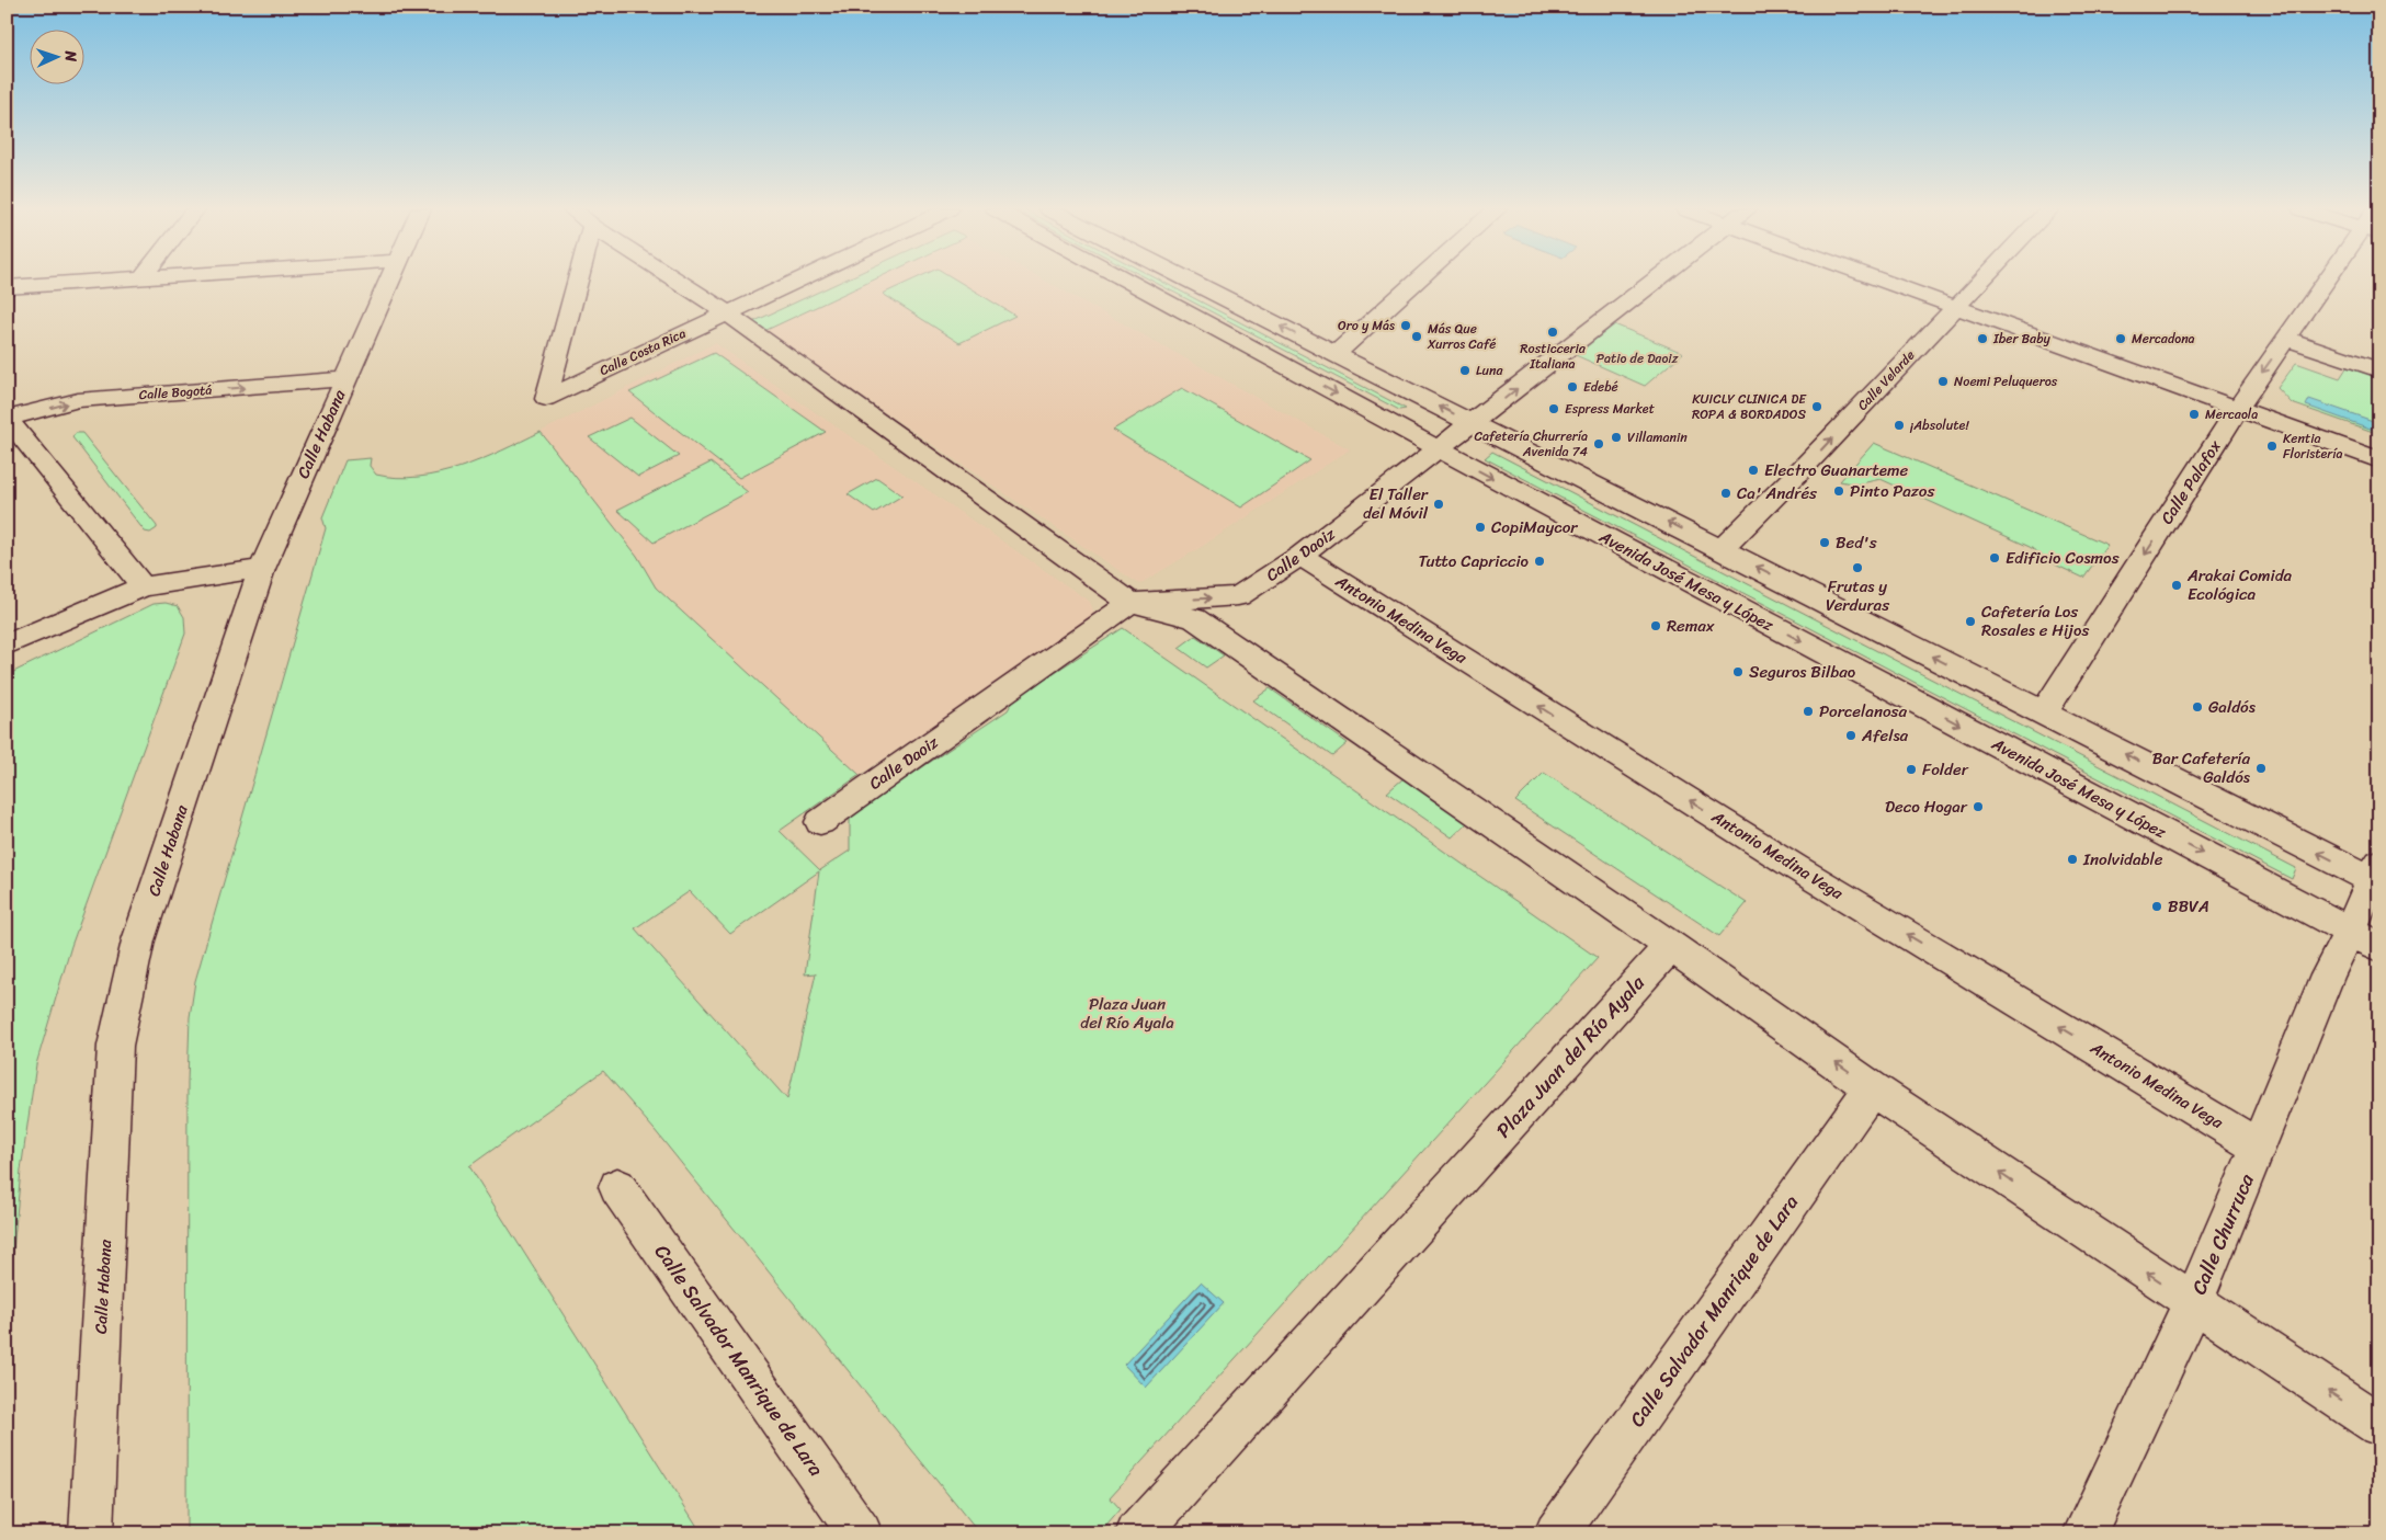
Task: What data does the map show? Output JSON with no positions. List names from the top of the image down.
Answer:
{
  "streets": {
    "street": [
      "Calle Costa Rica",
      "Calle Velarde",
      "Calle Bogotá",
      "Calle Habana",
      "Calle Palafox",
      "Calle Daoiz",
      "Avenida José Mesa y López",
      "Antonio Medina Vega",
      "Plaza Juan del Río Ayala",
      "Calle Churruca",
      "Calle Salvador Manrique de Lara"
    ]
  },
  "crossings": [
    ["Calle Bogotá", "Calle Habana"],
    ["Calle Daoiz", "Avenida José Mesa y López"],
    ["Calle Daoiz", "Antonio Medina Vega"],
    ["Avenida José Mesa y López", "Calle Churruca"],
    ["Antonio Medina Vega", "Calle Churruca"]
  ],
  "one_way": ["Calle Velarde", "Calle Palafox", "Calle Daoiz"],
  "parks": ["Patio de Daoiz", "Plaza Juan del Río Ayala"],
  "places": [
    "Oro y Más",
    "Rosticceria Italiana",
    "Más Que Xurros Café",
    "Iber Baby",
    "Mercadona",
    "Luna",
    "Noemi Peluqueros",
    "Edebé",
    "KUICLY CLINICA DE ROPA & BORDADOS",
    "Espress Market",
    "Mercaola",
    "¡Absolute!",
    "Villamanin",
    "Cafetería Churrería Avenida 74",
    "Kentia Floristería",
    "Electro Guanarteme",
    "Pinto Pazos",
    "Ca' Andrés",
    "El Taller del Móvil",
    "CopiMaycor",
    "Bed's",
    "Edificio Cosmos",
    "Tutto Capriccio",
    "Frutas y Verduras",
    "Arakai Comida Ecológica",
    "Cafetería Los Rosales e Hijos",
    "Remax",
    "Seguros Bilbao",
    "Galdós",
    "Porcelanosa",
    "Afelsa",
    "Bar Cafetería Galdós",
    "Folder",
    "Deco Hogar",
    "Inolvidable",
    "BBVA"
  ],
  "north": "right"
}
